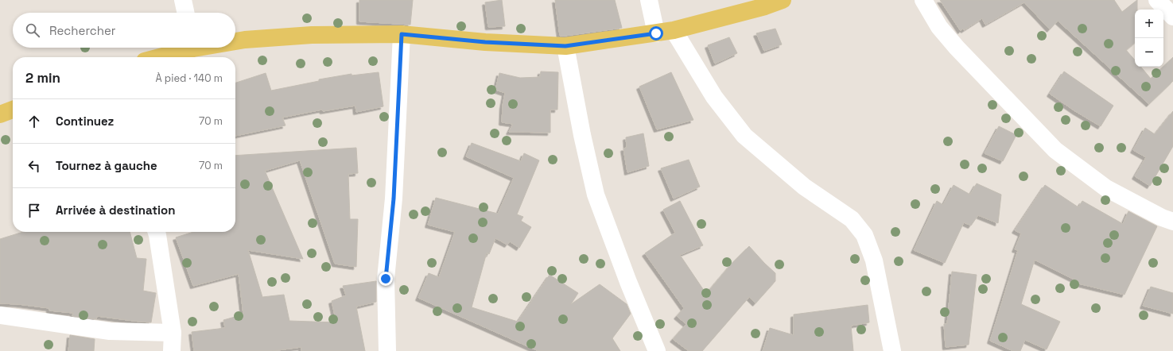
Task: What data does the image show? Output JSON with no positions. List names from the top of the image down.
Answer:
{
  "page": {
    "map_buttons": ["+", "−"],
    "search": "Rechercher",
    "heading": ["2 min", "À pied · 140 m"],
    "list": [
      ["Continuez", "70 m"],
      ["Tournez à gauche", "70 m"],
      "Arrivée à destination"
    ]
  }
}
